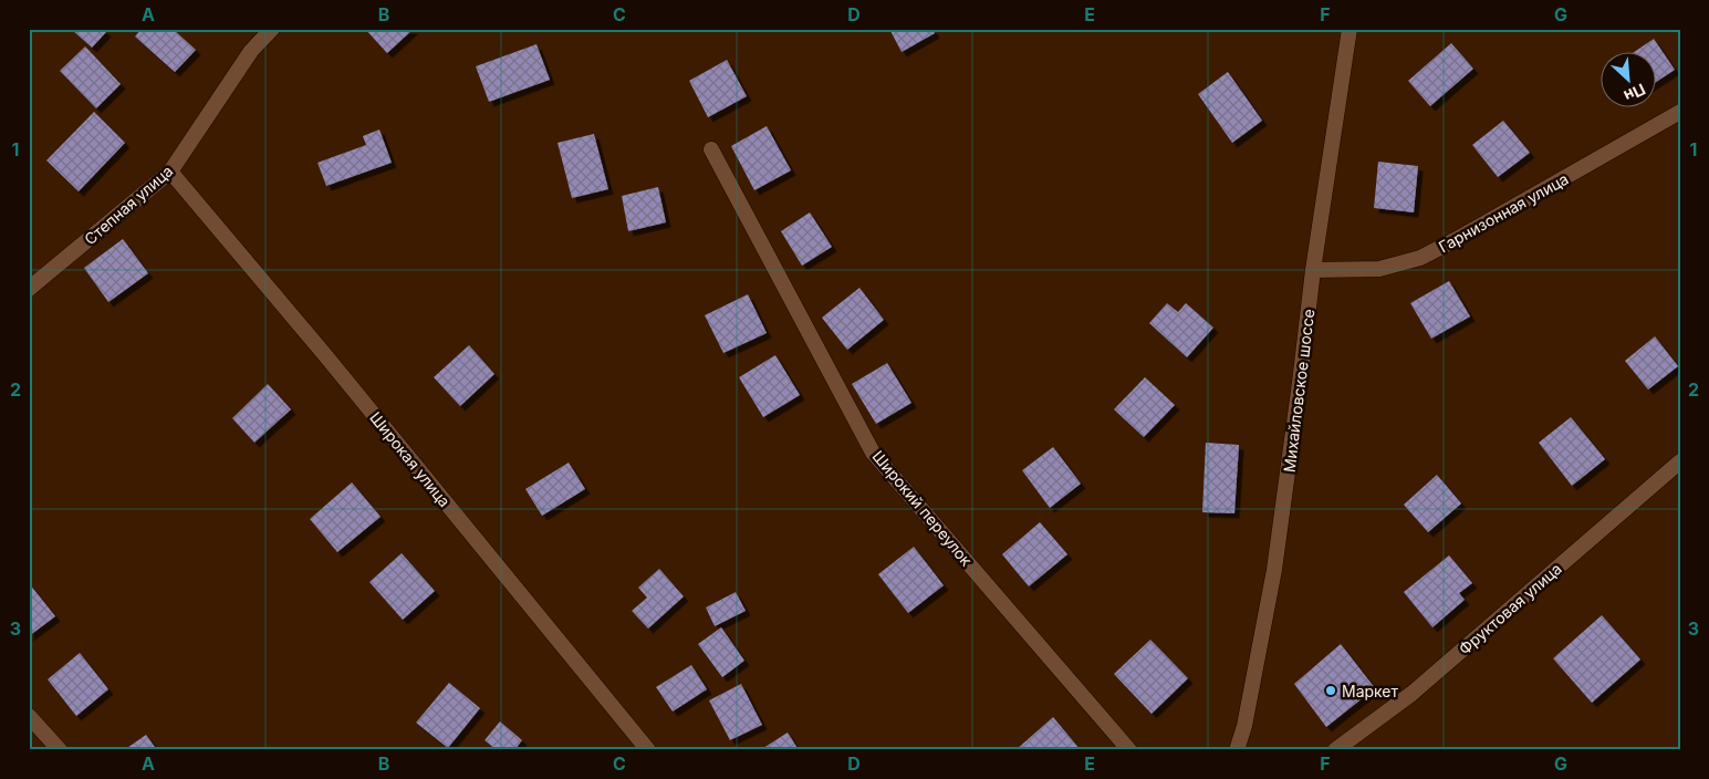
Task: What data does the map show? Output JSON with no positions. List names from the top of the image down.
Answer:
{
  "streets": {
    "street": [
      "Степная улица",
      "Гарнизонная улица",
      "Михайловское шоссе",
      "Широкая улица",
      "Широкий переулок",
      "Фруктовая улица"
    ]
  },
  "crossings": [
    ["Степная улица", "Широкая улица"],
    ["Гарнизонная улица", "Михайловское шоссе"]
  ],
  "places": ["Маркет"],
  "north": "bottom right",
  "grid": {
    "columns": [
      "A",
      "B",
      "C",
      "D",
      "E",
      "F",
      "G"
    ],
    "rows": ["1", "2", "3"]
  }
}
